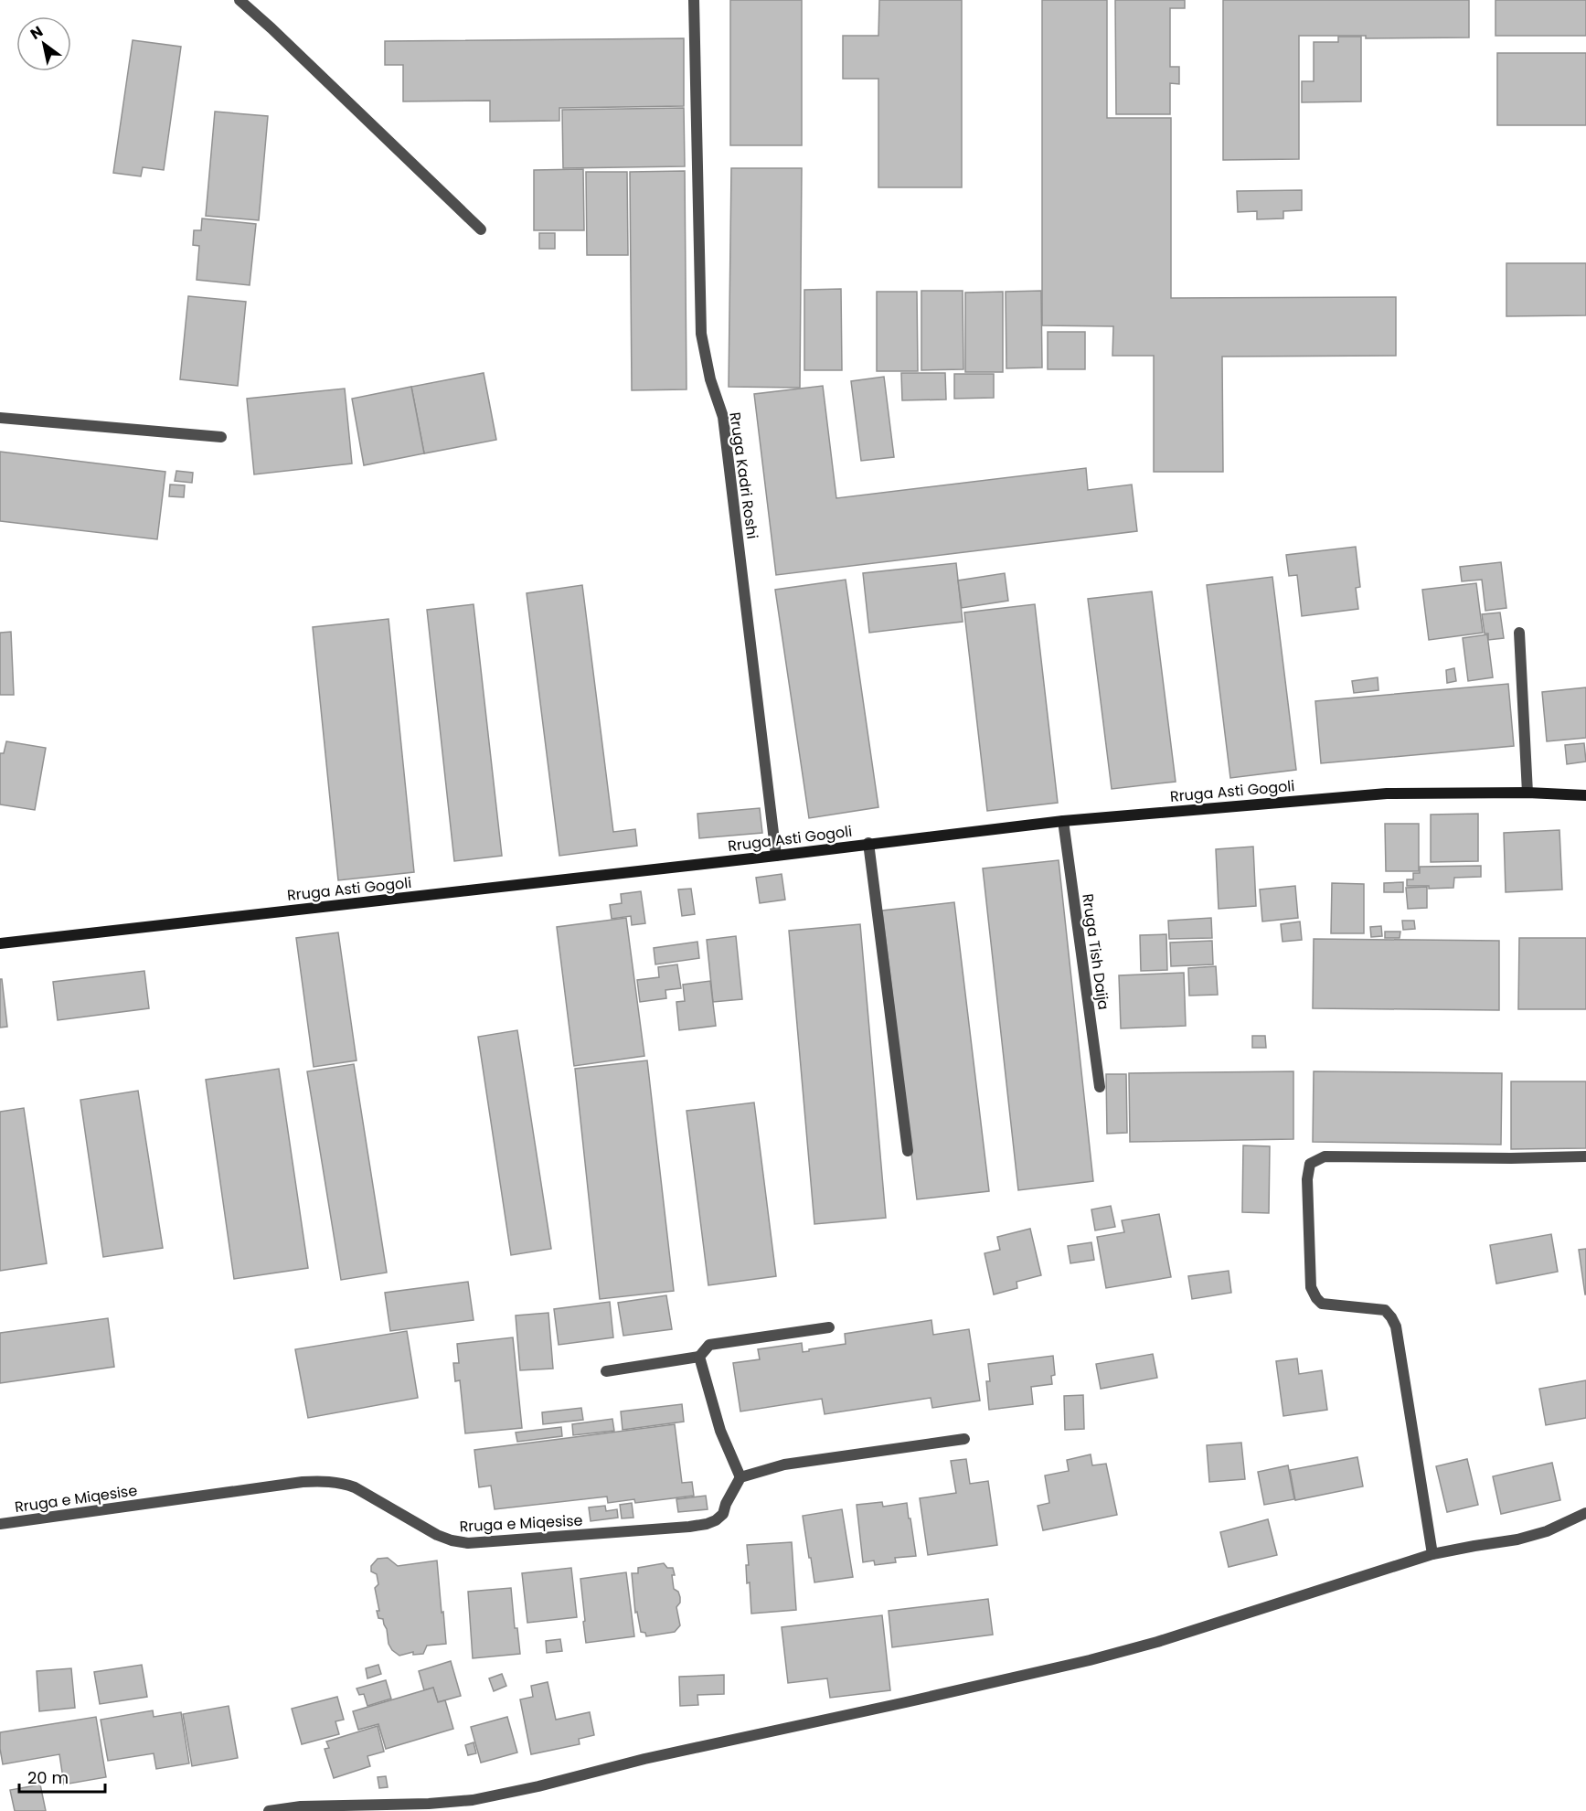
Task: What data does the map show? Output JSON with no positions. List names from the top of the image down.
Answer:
{
  "streets": {
    "street": [
      "Rruga Kadri Roshi",
      "Rruga Asti Gogoli",
      "Rruga Tish Daija",
      "Rruga e Miqesise"
    ]
  },
  "crossings": [
    ["Rruga Kadri Roshi", "Rruga Asti Gogoli"],
    ["Rruga Asti Gogoli", "Rruga Tish Daija"]
  ],
  "scale_bar": "20 m",
  "north": "top left"
}
